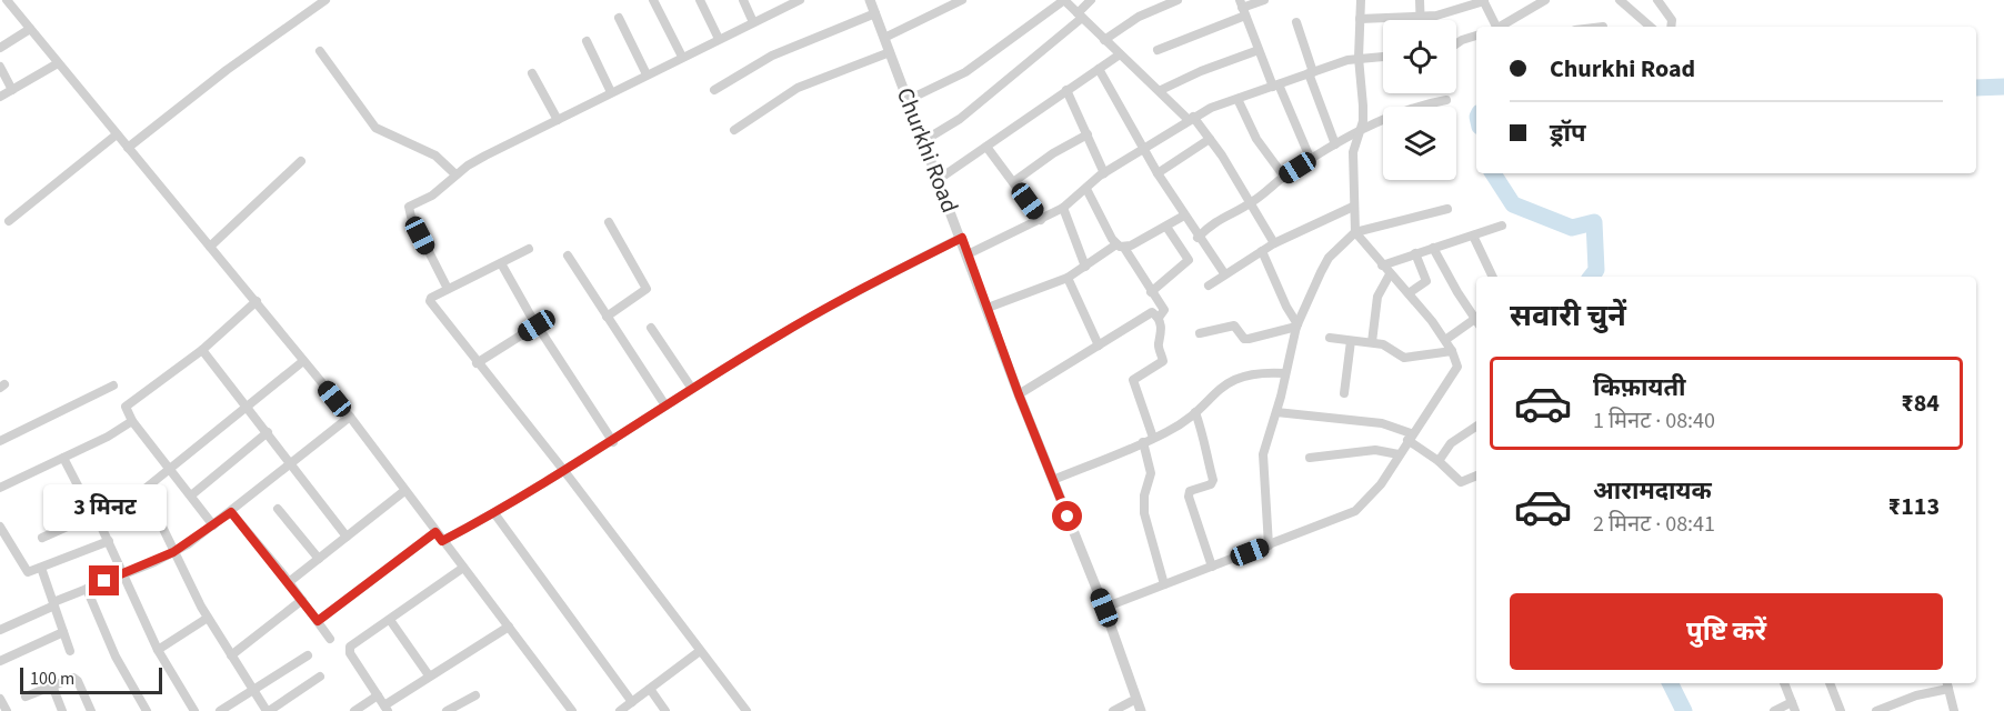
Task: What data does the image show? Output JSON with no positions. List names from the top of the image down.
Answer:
{
  "streets": {
    "street": ["Churkhi Road"]
  },
  "scale_bar": "100 m",
  "page": {
    "banner": ["Churkhi Road", "ड्रॉप"],
    "heading": "सवारी चुनें",
    "list": [
      {
        "name": "किफ़ायती",
        "note": "1 मिनट · 08:40",
        "value": "₹84"
      },
      {
        "name": "आरामदायक",
        "note": "2 मिनट · 08:41",
        "value": "₹113"
      }
    ],
    "bubble": "3 मिनट",
    "buttons": "पुष्टि करें",
    "scale": "100 m"
  }
}
